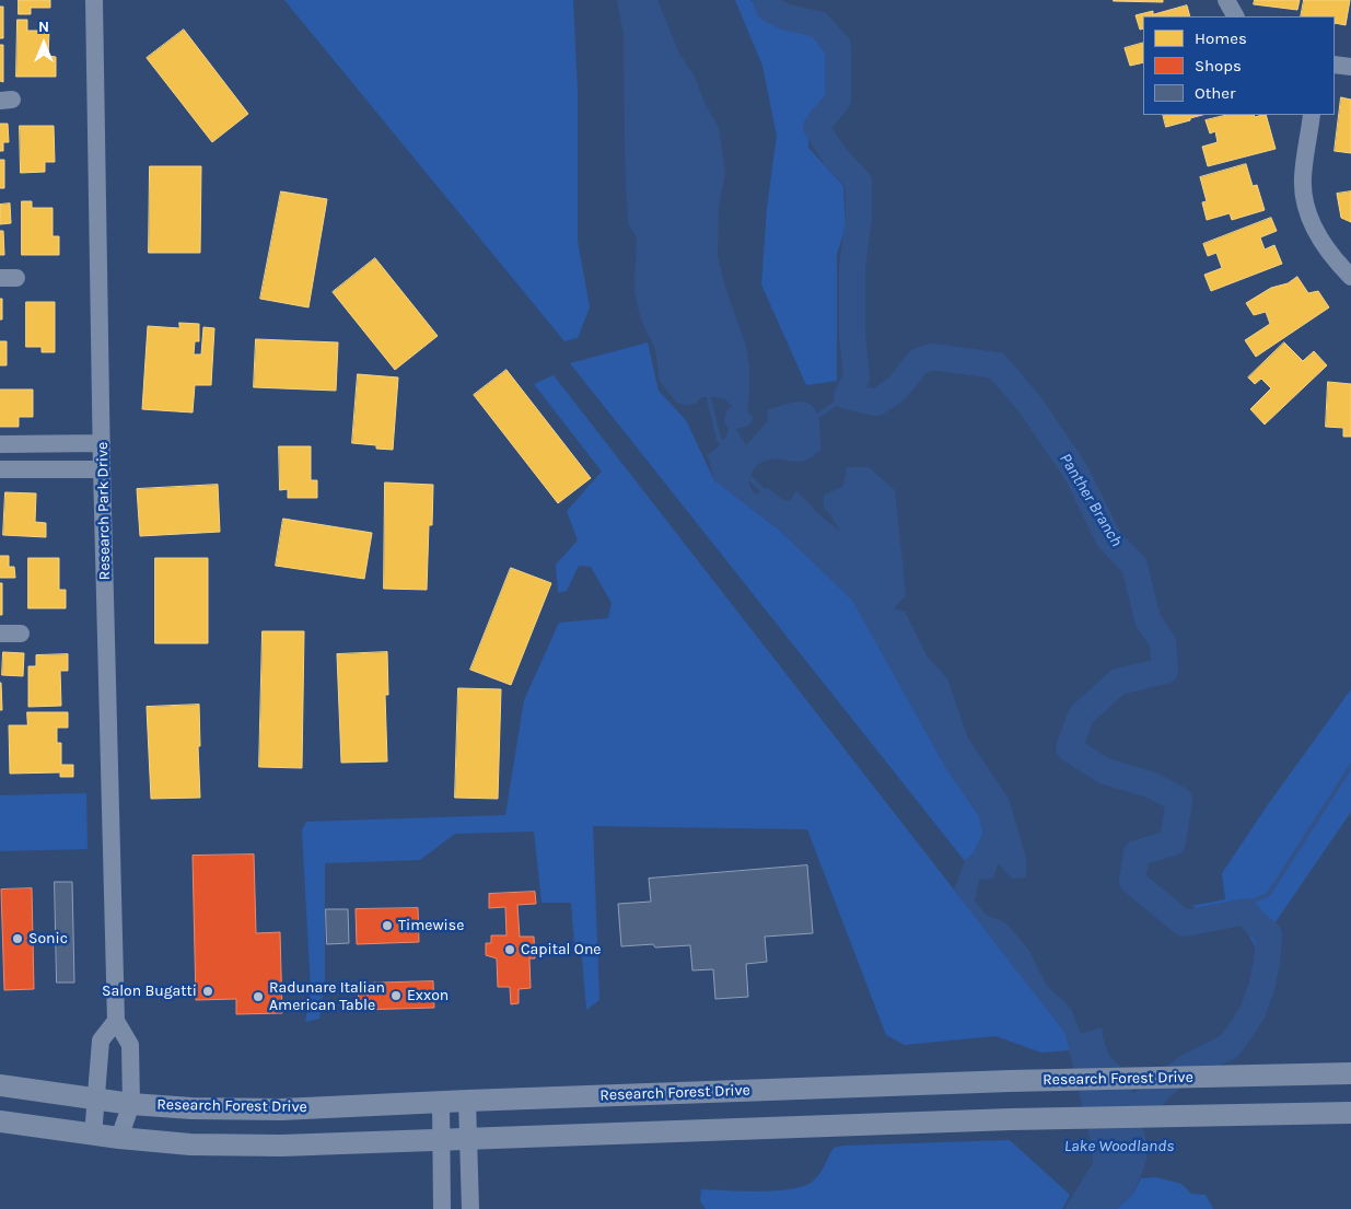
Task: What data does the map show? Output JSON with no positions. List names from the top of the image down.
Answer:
{
  "streets": {
    "main road": ["Research Forest Drive"],
    "street": ["Research Park Drive"]
  },
  "crossings": [
    ["Research Park Drive", "Research Forest Drive"]
  ],
  "water": ["Panther Branch", "Lake Woodlands"],
  "places": [
    "Timewise",
    "Sonic",
    "Capital One",
    "Salon Bugatti",
    "Exxon",
    "Radunare Italian American Table"
  ],
  "legend": ["Homes", "Shops", "Other"],
  "north": "top"
}
